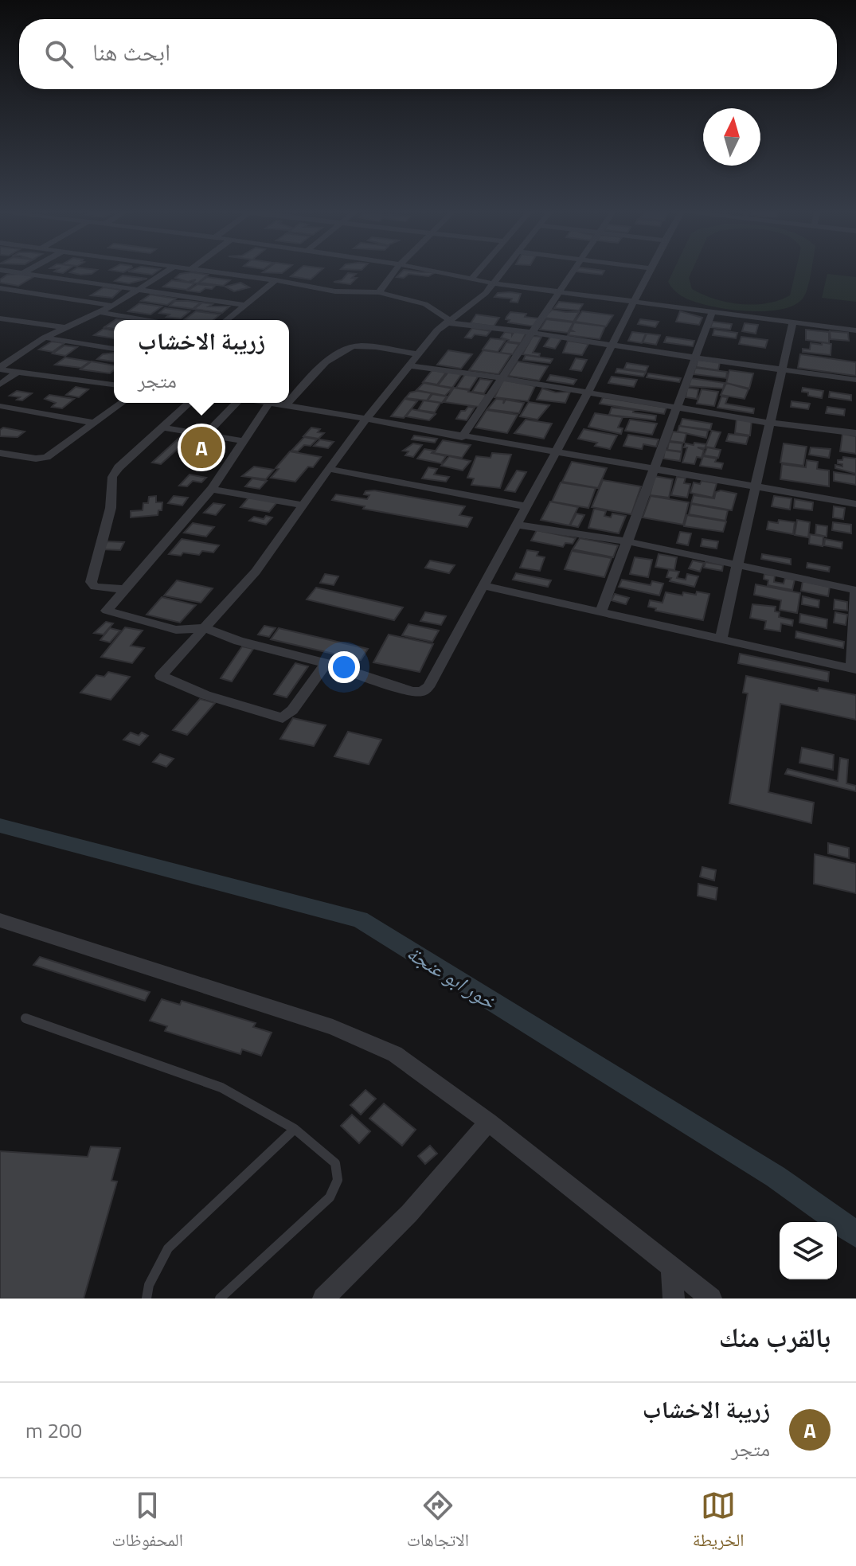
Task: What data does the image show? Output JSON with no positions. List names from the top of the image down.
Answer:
{
  "water": ["خور ابو عنجة"],
  "north": "top",
  "page": {
    "search": "ابحث هنا",
    "popup": ["زريبة الاخشاب", "متجر"],
    "pins": "A",
    "heading": "بالقرب منك",
    "list": [
      {
        "mark": "A",
        "name": "زريبة الاخشاب",
        "note": "متجر",
        "value": "200 m"
      }
    ],
    "nav": ["الخريطة", "الاتجاهات", "المحفوظات"]
  }
}
